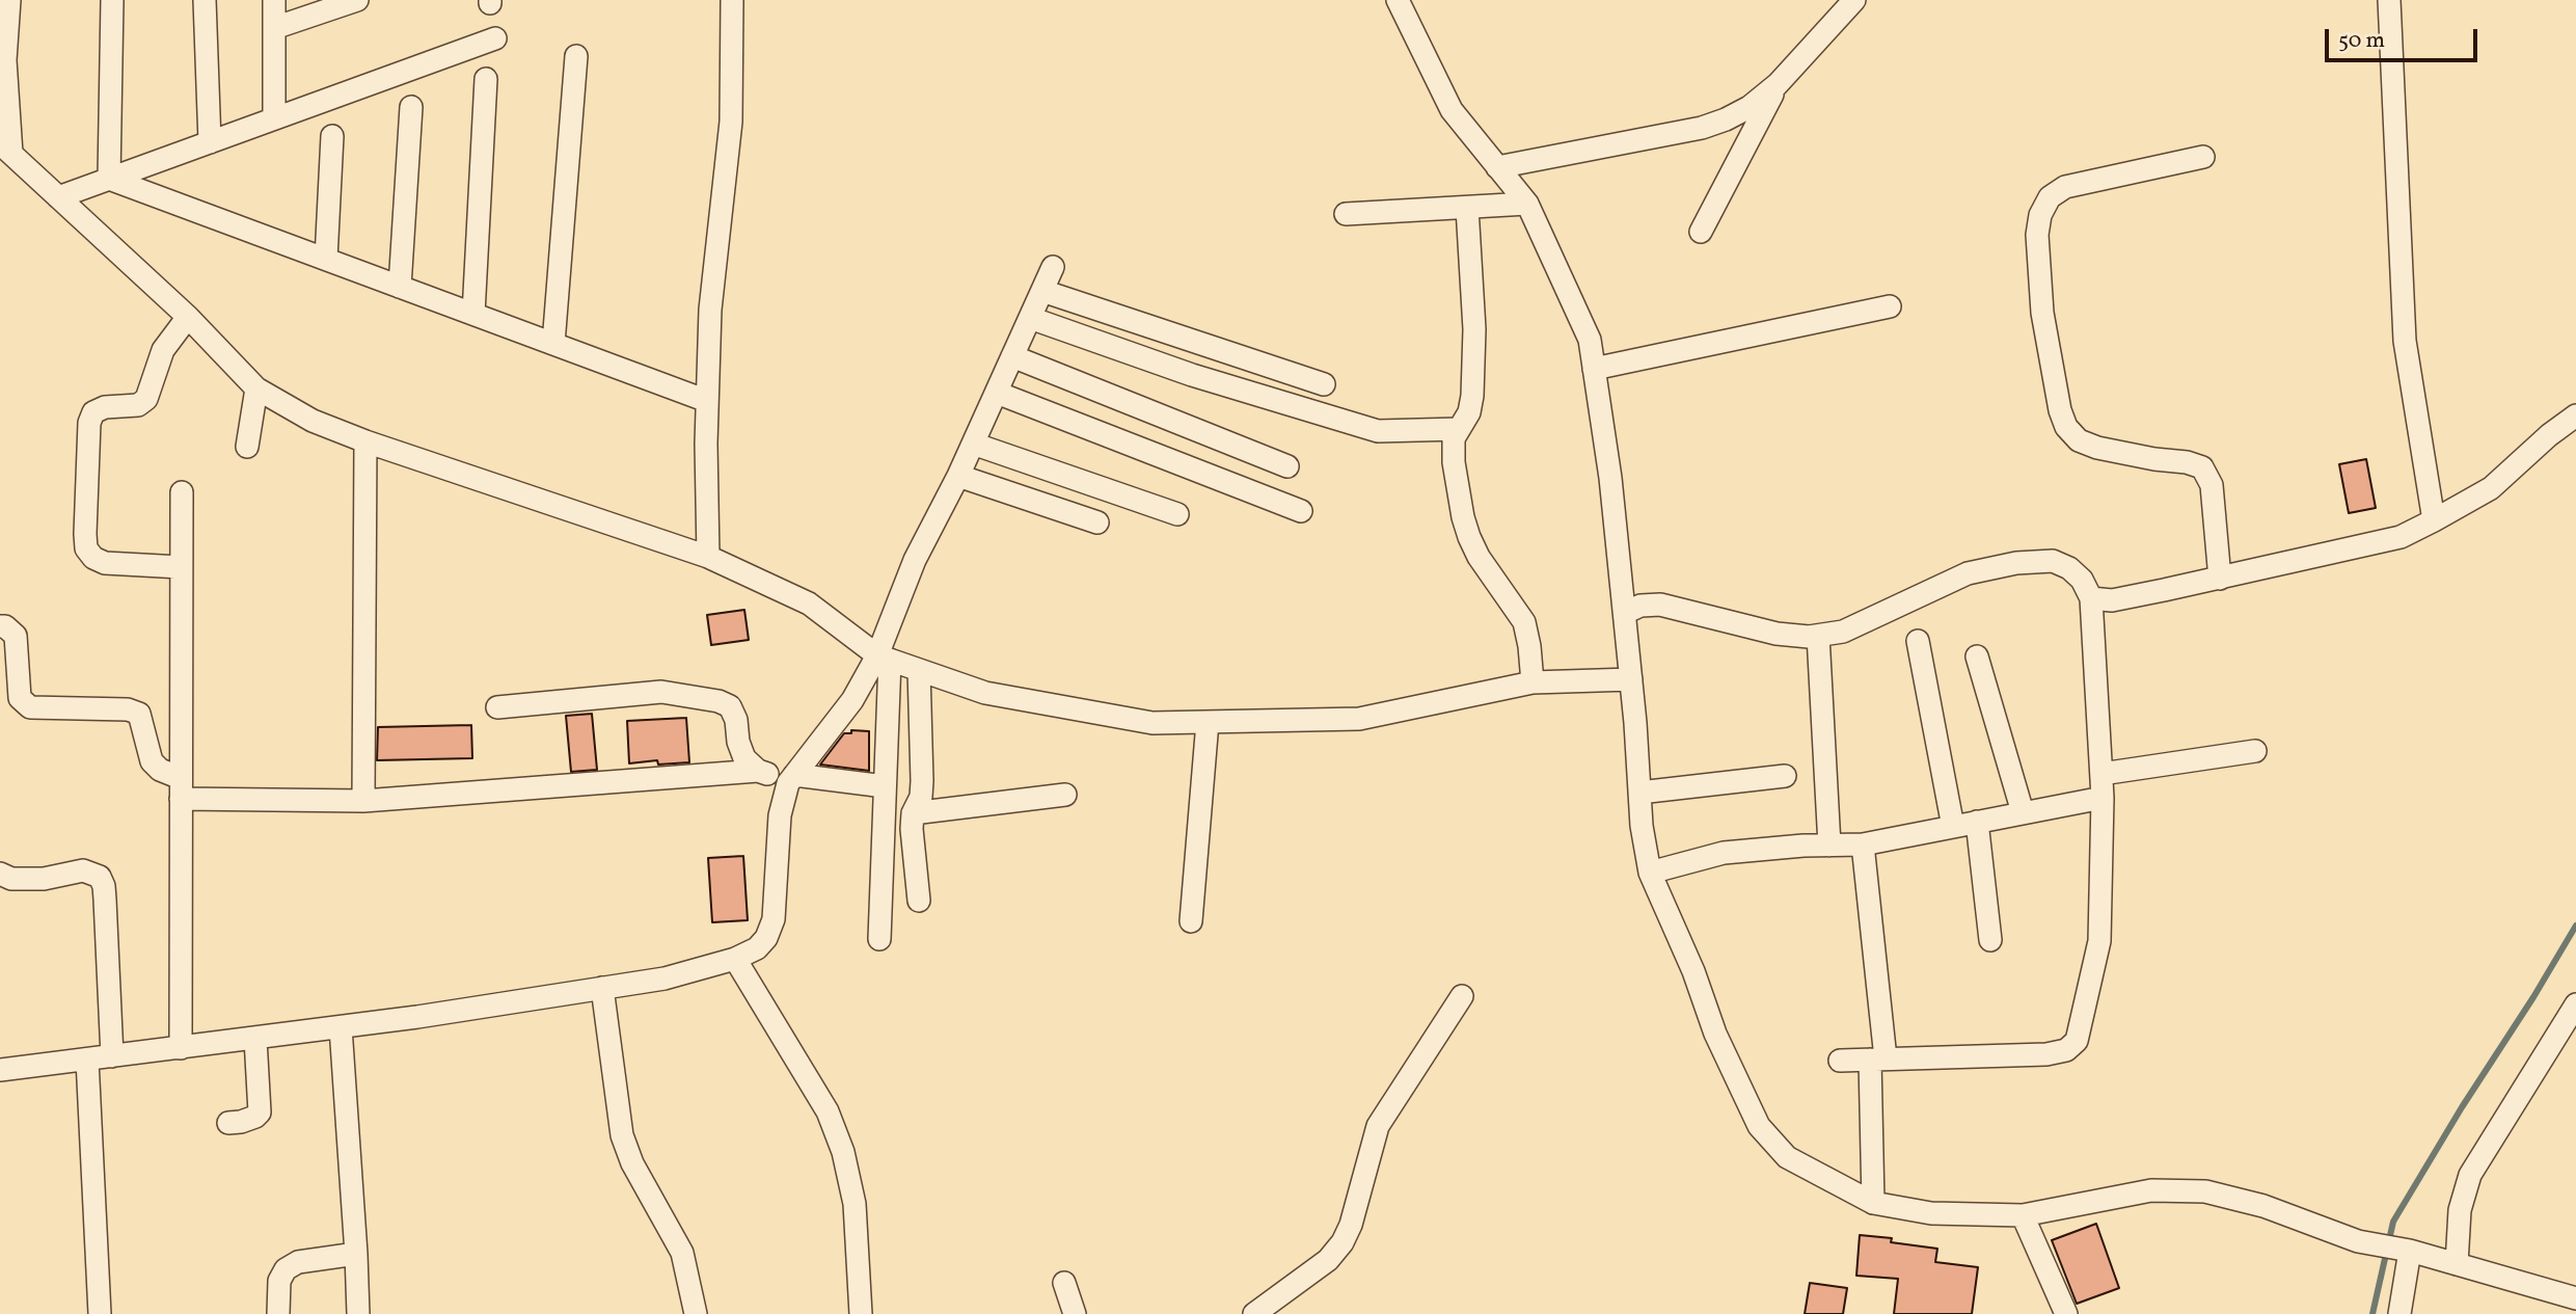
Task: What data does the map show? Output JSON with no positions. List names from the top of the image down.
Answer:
{
  "scale_bar": "50 m"
}
